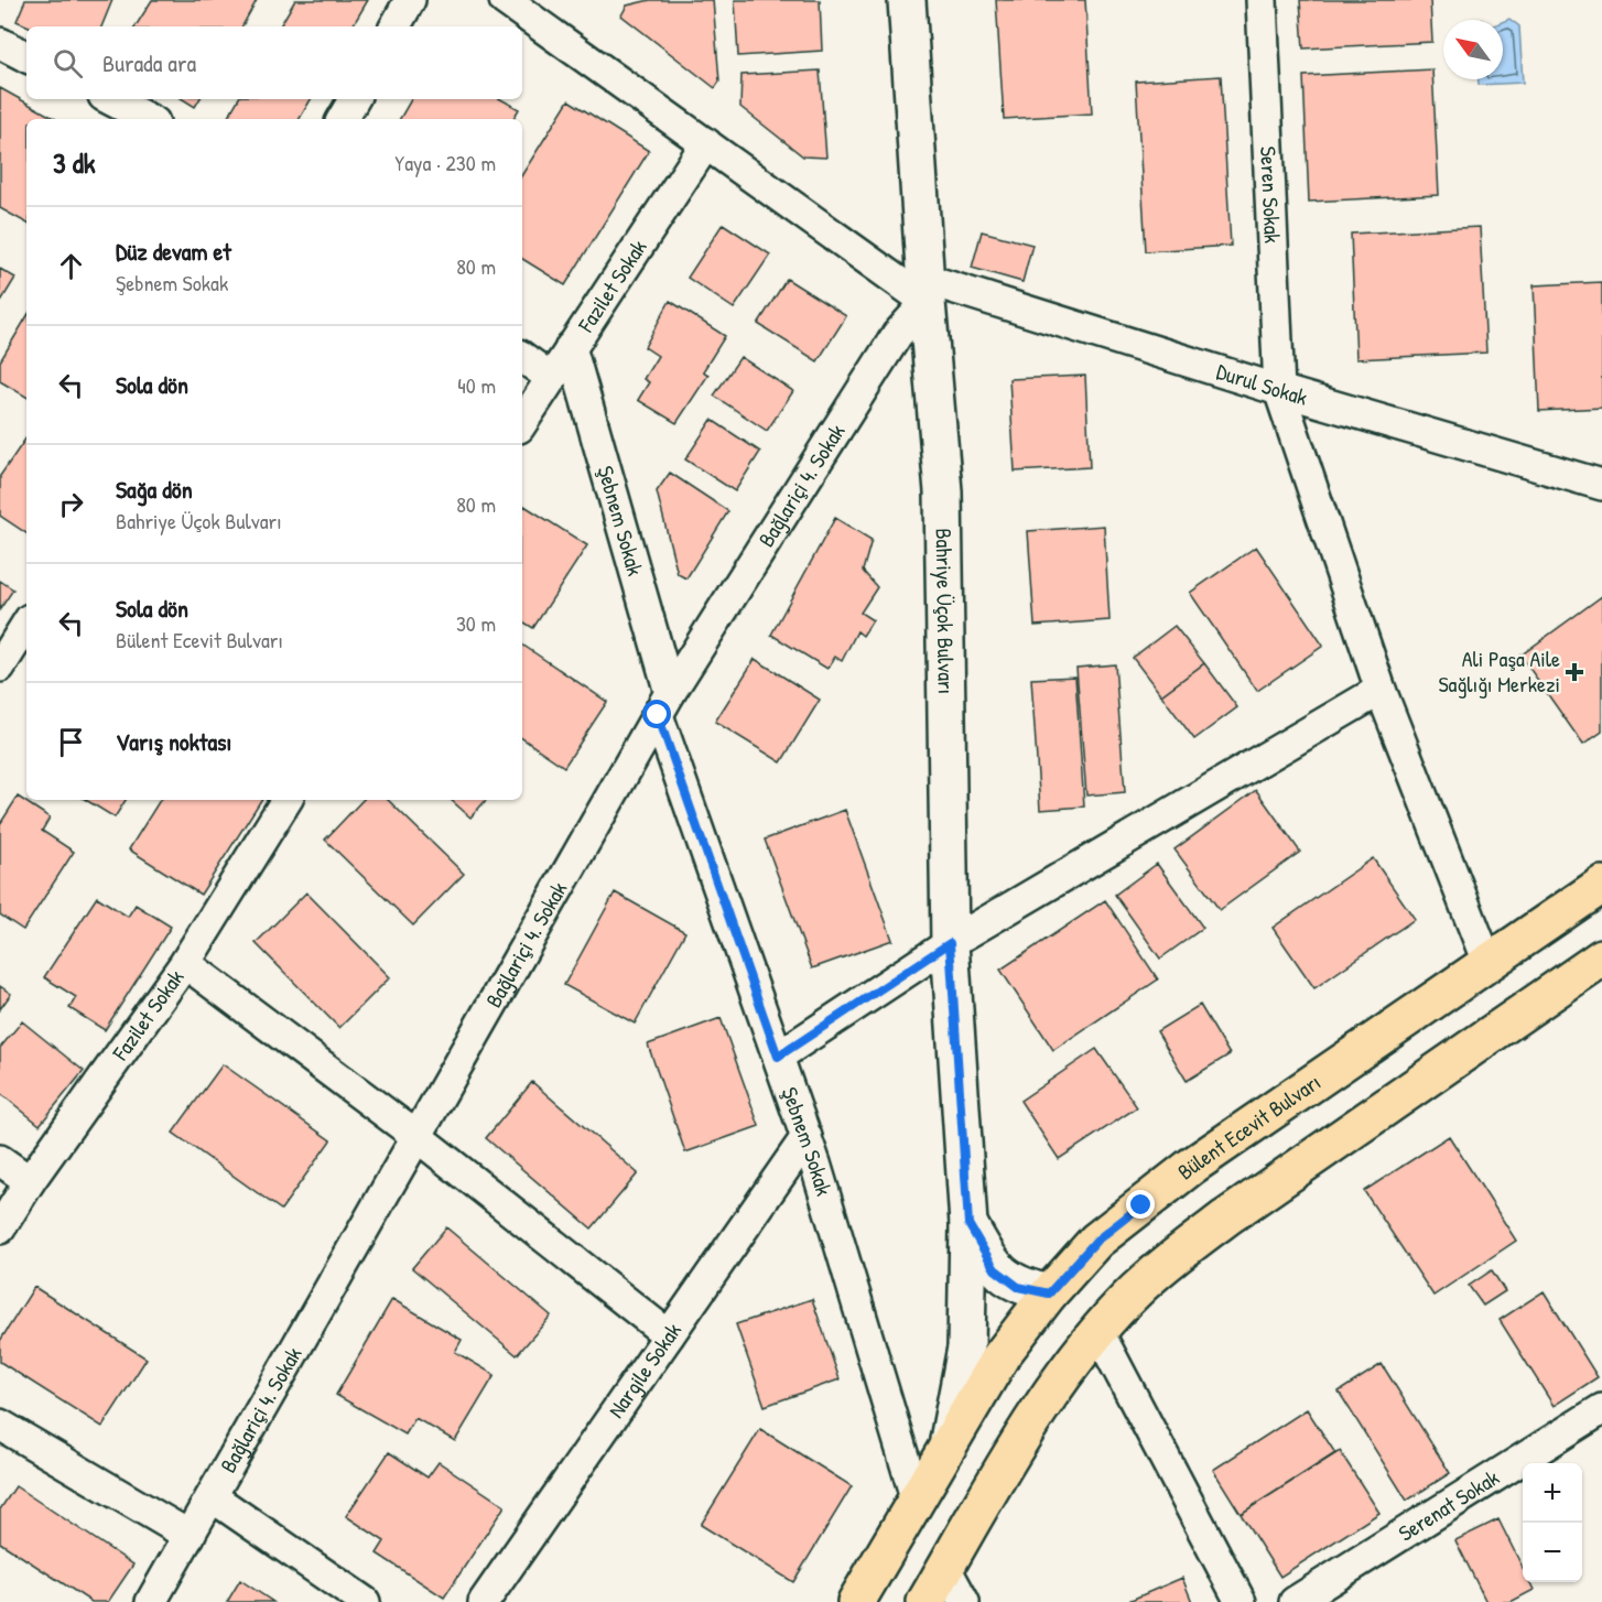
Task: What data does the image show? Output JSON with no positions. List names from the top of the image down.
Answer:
{
  "streets": {
    "main road": ["Bülent Ecevit Bulvarı"],
    "street": [
      "Seren Sokak",
      "Fazilet Sokak",
      "Durul Sokak",
      "Bağlariçi 4. Sokak",
      "Şebnem Sokak",
      "Bahriye Üçok Bulvarı",
      "Nargile Sokak",
      "Serenat Sokak"
    ]
  },
  "crossings": [
    ["Seren Sokak", "Durul Sokak"],
    ["Seren Sokak", "Bülent Ecevit Bulvarı"],
    ["Fazilet Sokak", "Durul Sokak"],
    ["Fazilet Sokak", "Şebnem Sokak"],
    ["Durul Sokak", "Bağlariçi 4. Sokak"],
    ["Durul Sokak", "Bahriye Üçok Bulvarı"],
    ["Bağlariçi 4. Sokak", "Şebnem Sokak"],
    ["Bağlariçi 4. Sokak", "Bahriye Üçok Bulvarı"],
    ["Şebnem Sokak", "Bülent Ecevit Bulvarı"],
    ["Şebnem Sokak", "Nargile Sokak"],
    ["Bahriye Üçok Bulvarı", "Bülent Ecevit Bulvarı"]
  ],
  "places": {
    "health": ["Ali Paşa Aile Sağlığı Merkezi"]
  },
  "north": "top left",
  "page": {
    "search": "Burada ara",
    "heading": ["3 dk", "Yaya · 230 m"],
    "list": [
      ["Düz devam et", "Şebnem Sokak", "80 m"],
      ["Sola dön", "40 m"],
      ["Sağa dön", "Bahriye Üçok Bulvarı", "80 m"],
      ["Sola dön", "Bülent Ecevit Bulvarı", "30 m"],
      "Varış noktası"
    ],
    "map_buttons": ["+", "−"]
  }
}
